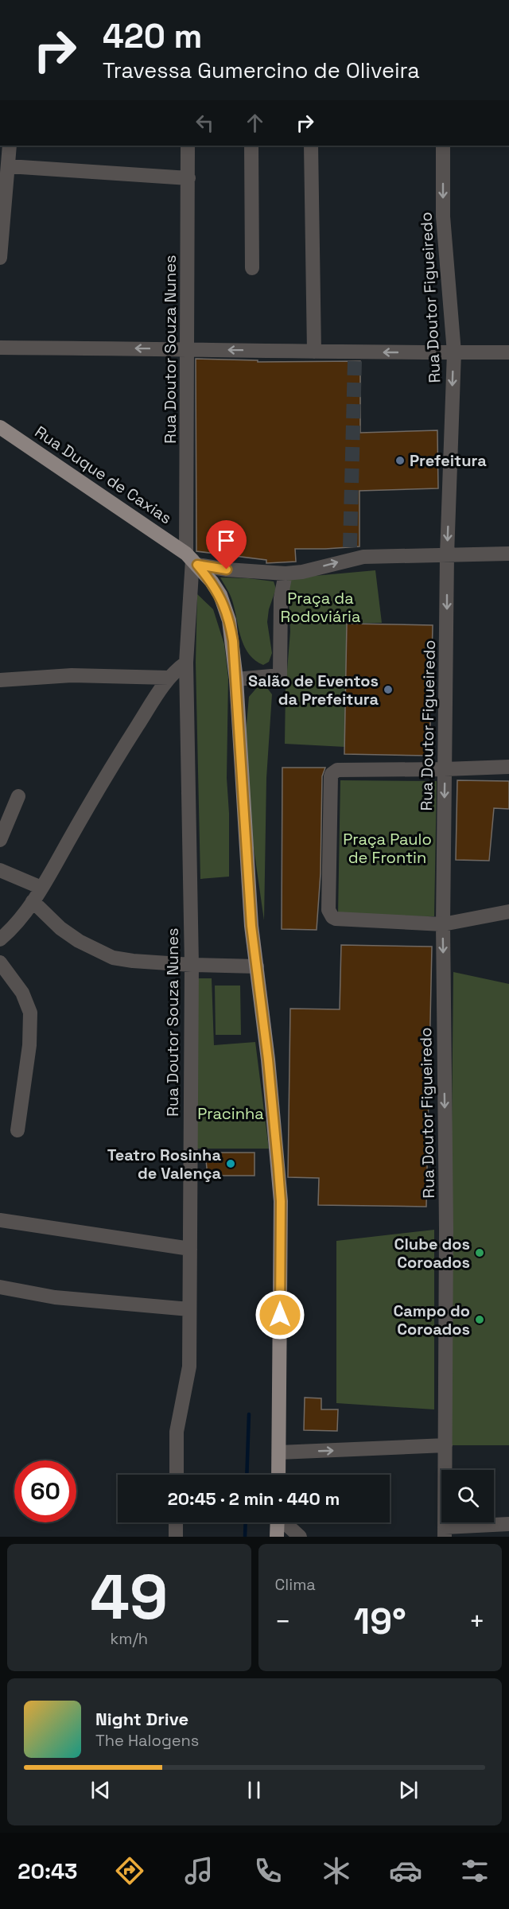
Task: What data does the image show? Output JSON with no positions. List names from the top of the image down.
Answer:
{
  "streets": {
    "main road": ["Rua Duque de Caxias"],
    "street": ["Rua Doutor Figueiredo", "Rua Doutor Souza Nunes"]
  },
  "crossings": [
    ["Rua Doutor Souza Nunes", "Rua Duque de Caxias"]
  ],
  "one_way": ["Rua Doutor Figueiredo"],
  "parks": ["Praça da Rodoviária", "Praça Paulo de Frontin", "Pracinha"],
  "places": [
    "Prefeitura",
    "Salão de Eventos da Prefeitura",
    "Teatro Rosinha de Valença",
    "Clube dos Coroados",
    "Campo do Coroados"
  ],
  "page": {
    "turn": ["420 m", "Travessa Gumercino de Oliveira"],
    "limit": "60",
    "trip": "20:45 · 2 min · 440 m",
    "tile": [
      ["49", "km/h"],
      "Clima"
    ],
    "heat": ["−", "19°", "+"],
    "song": ["Night Drive", "The Halogens"],
    "tabs": "20:43"
  }
}
